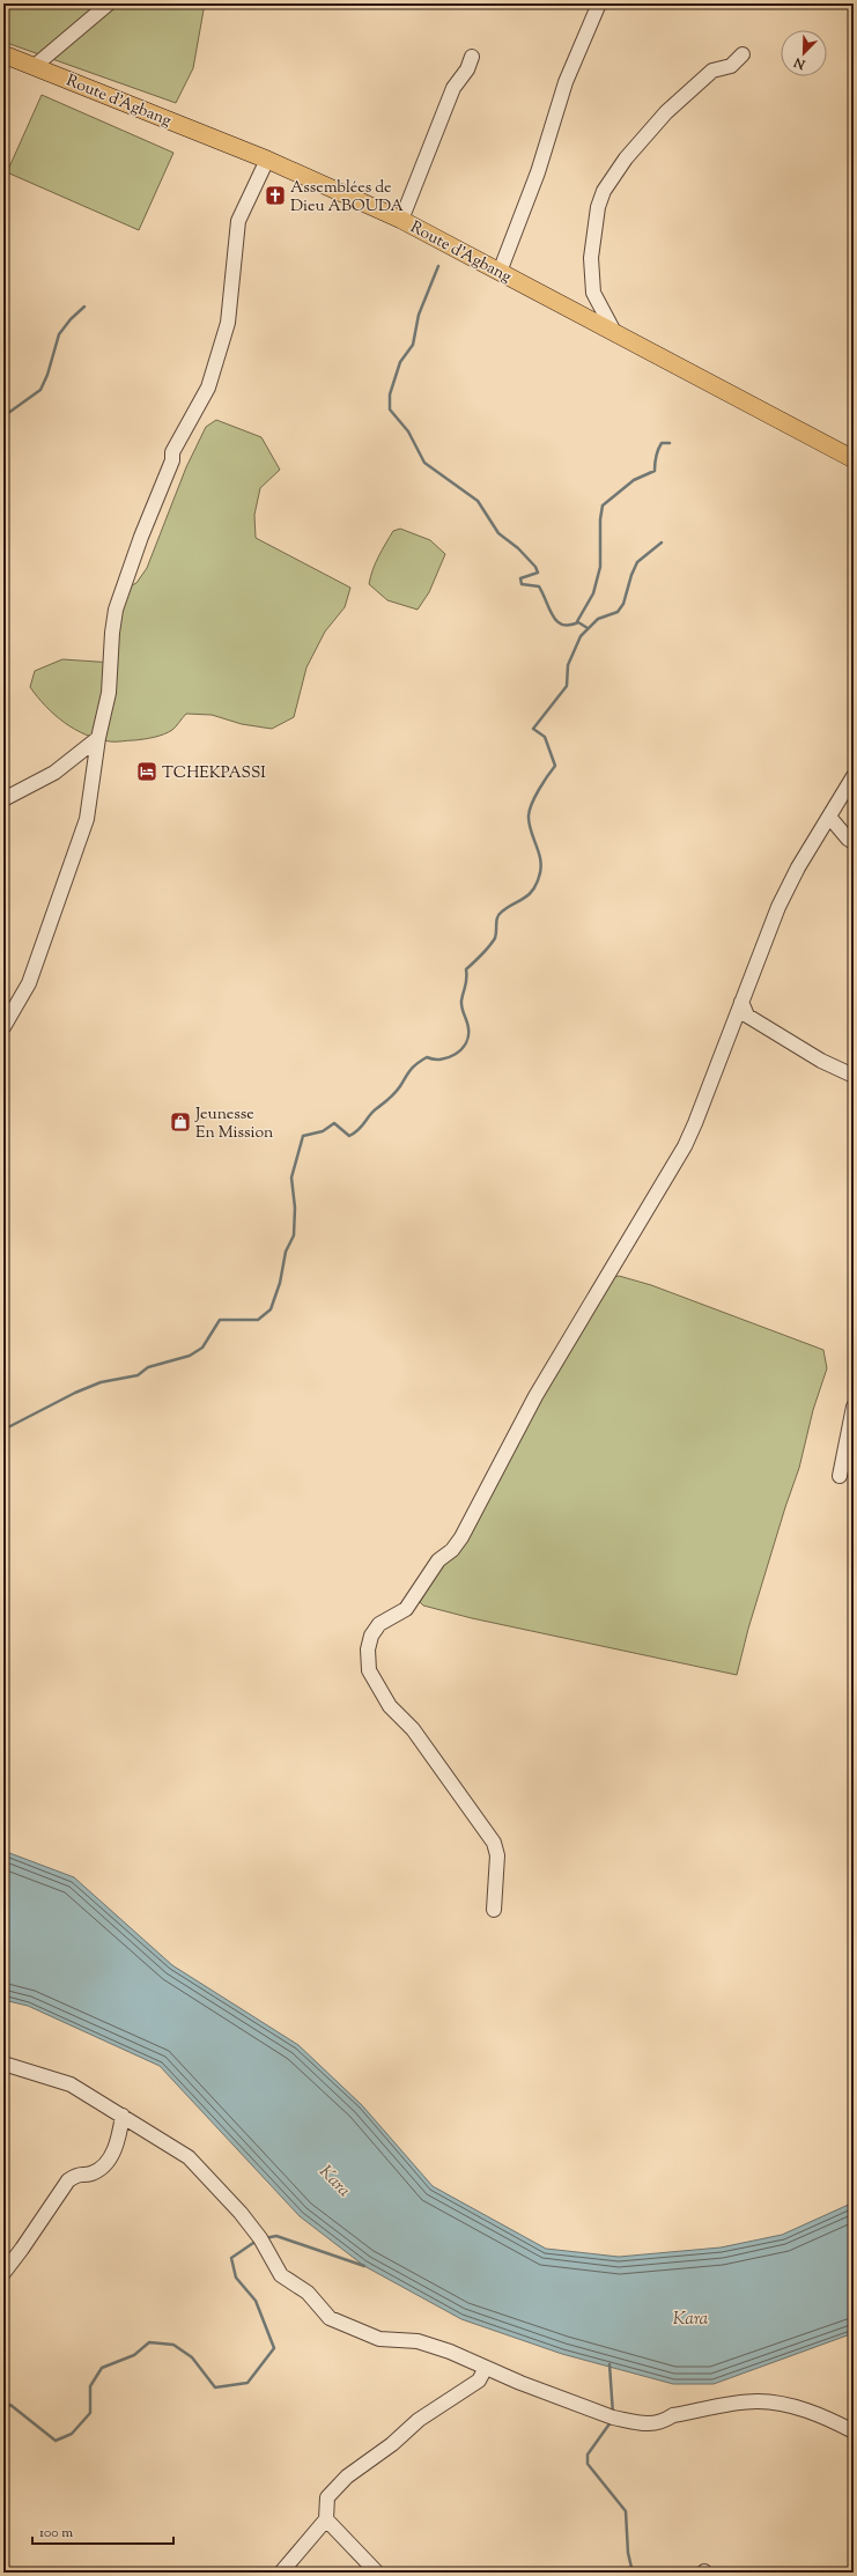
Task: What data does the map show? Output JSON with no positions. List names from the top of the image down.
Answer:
{
  "streets": {
    "main road": ["Route d'Agbang"]
  },
  "water": ["Kara"],
  "places": {
    "church": ["Assemblées de Dieu ABOUDA"],
    "hotel": ["TCHEKPASSI"],
    "shop": ["Jeunesse En Mission"]
  },
  "scale_bar": "100 m",
  "north": "bottom left"
}
